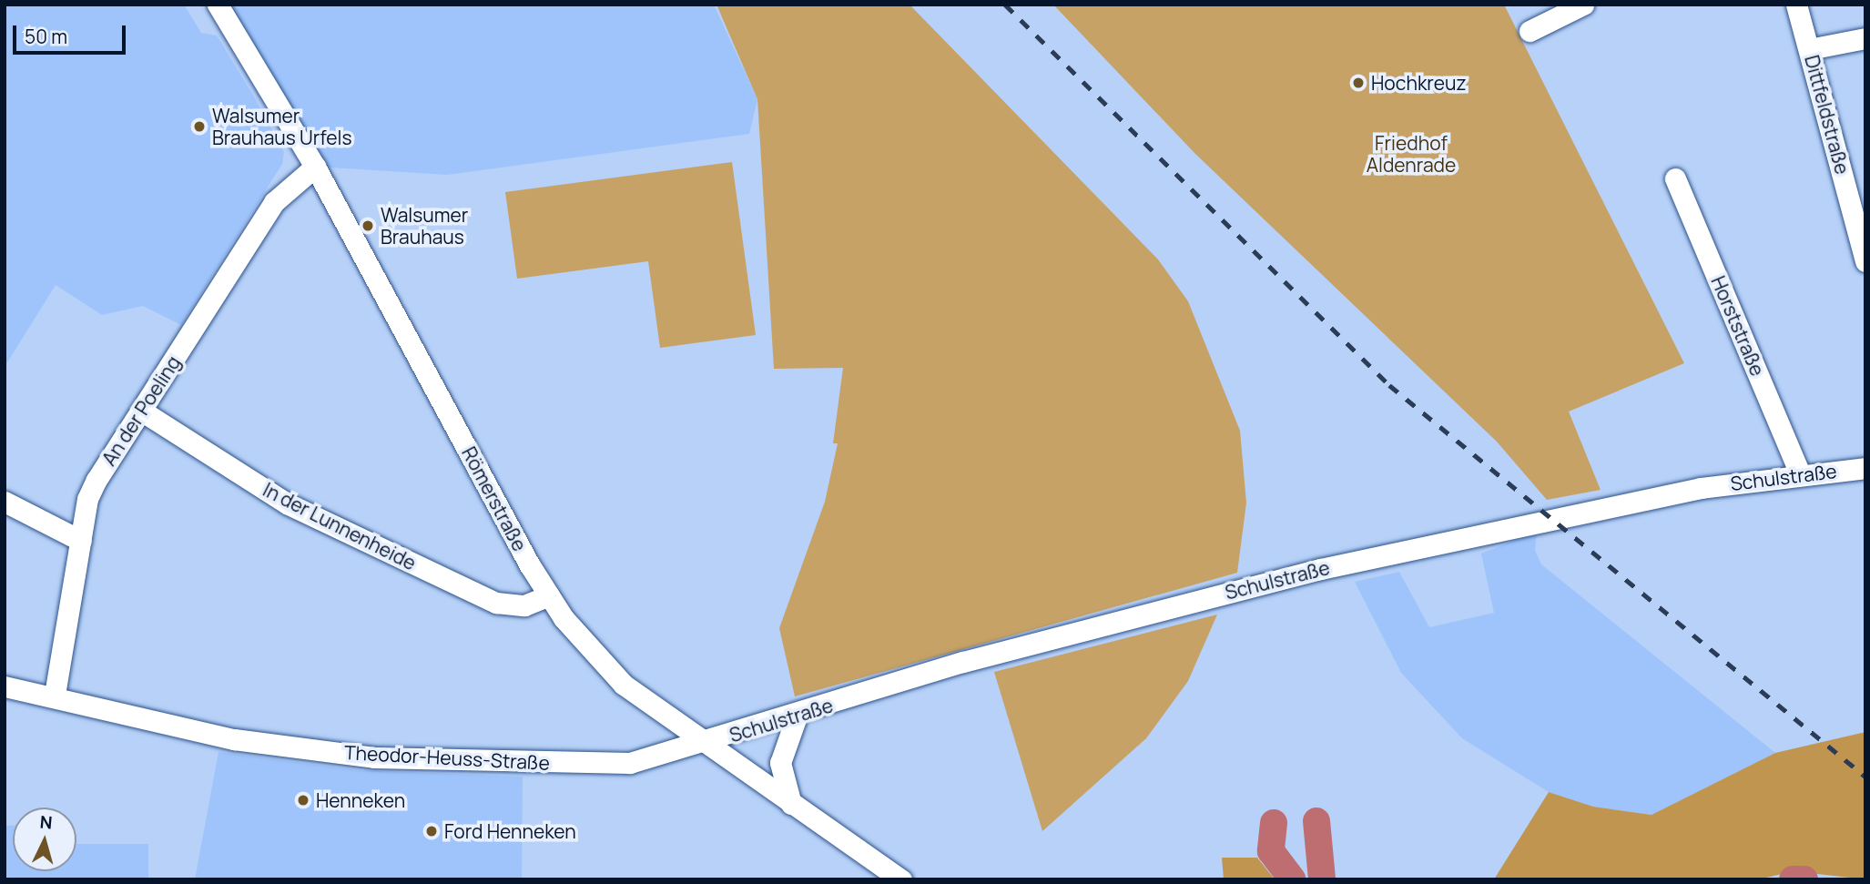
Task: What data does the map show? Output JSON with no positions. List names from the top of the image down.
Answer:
{
  "streets": {
    "street": [
      "Dittfeldstraße",
      "Horststraße",
      "An der Poeling",
      "Schulstraße",
      "Römerstraße",
      "In der Lunnenheide",
      "Theodor-Heuss-Straße"
    ]
  },
  "crossings": [
    ["Horststraße", "Schulstraße"],
    ["An der Poeling", "Römerstraße"],
    ["An der Poeling", "In der Lunnenheide"],
    ["An der Poeling", "Theodor-Heuss-Straße"],
    ["Schulstraße", "Römerstraße"],
    ["Schulstraße", "Theodor-Heuss-Straße"],
    ["Römerstraße", "In der Lunnenheide"],
    ["Römerstraße", "Theodor-Heuss-Straße"]
  ],
  "parks": ["Friedhof Aldenrade"],
  "places": [
    "Hochkreuz",
    "Walsumer Brauhaus Urfels",
    "Walsumer Brauhaus",
    "Henneken",
    "Ford Henneken"
  ],
  "scale_bar": "50 m",
  "north": "top"
}
